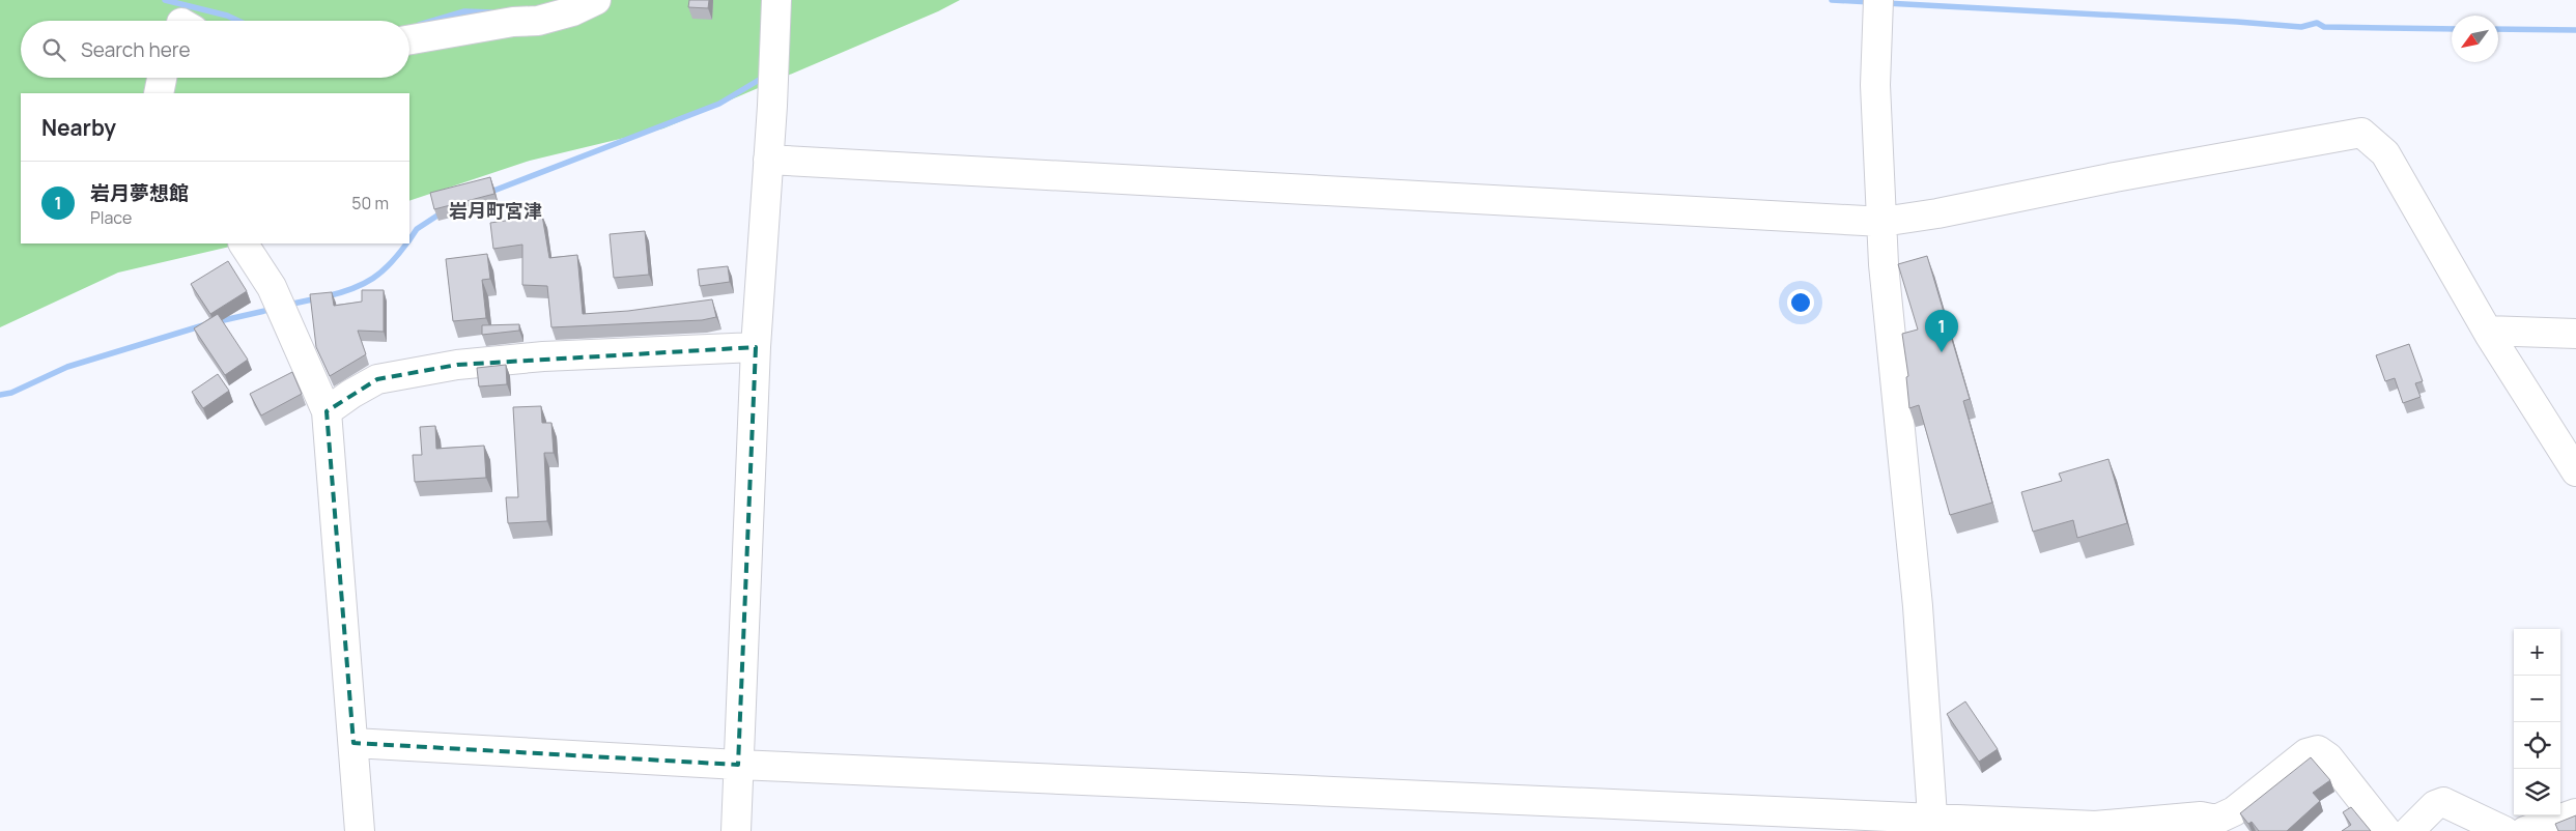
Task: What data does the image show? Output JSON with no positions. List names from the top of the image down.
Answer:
{
  "districts": ["岩月町宮津"],
  "north": "bottom left",
  "page": {
    "search": "Search here",
    "heading": "Nearby",
    "list": [
      {
        "mark": "1",
        "name": "岩月夢想館",
        "note": "Place",
        "value": "50 m"
      }
    ],
    "pins": "1",
    "map_buttons": ["+", "−"]
  }
}
